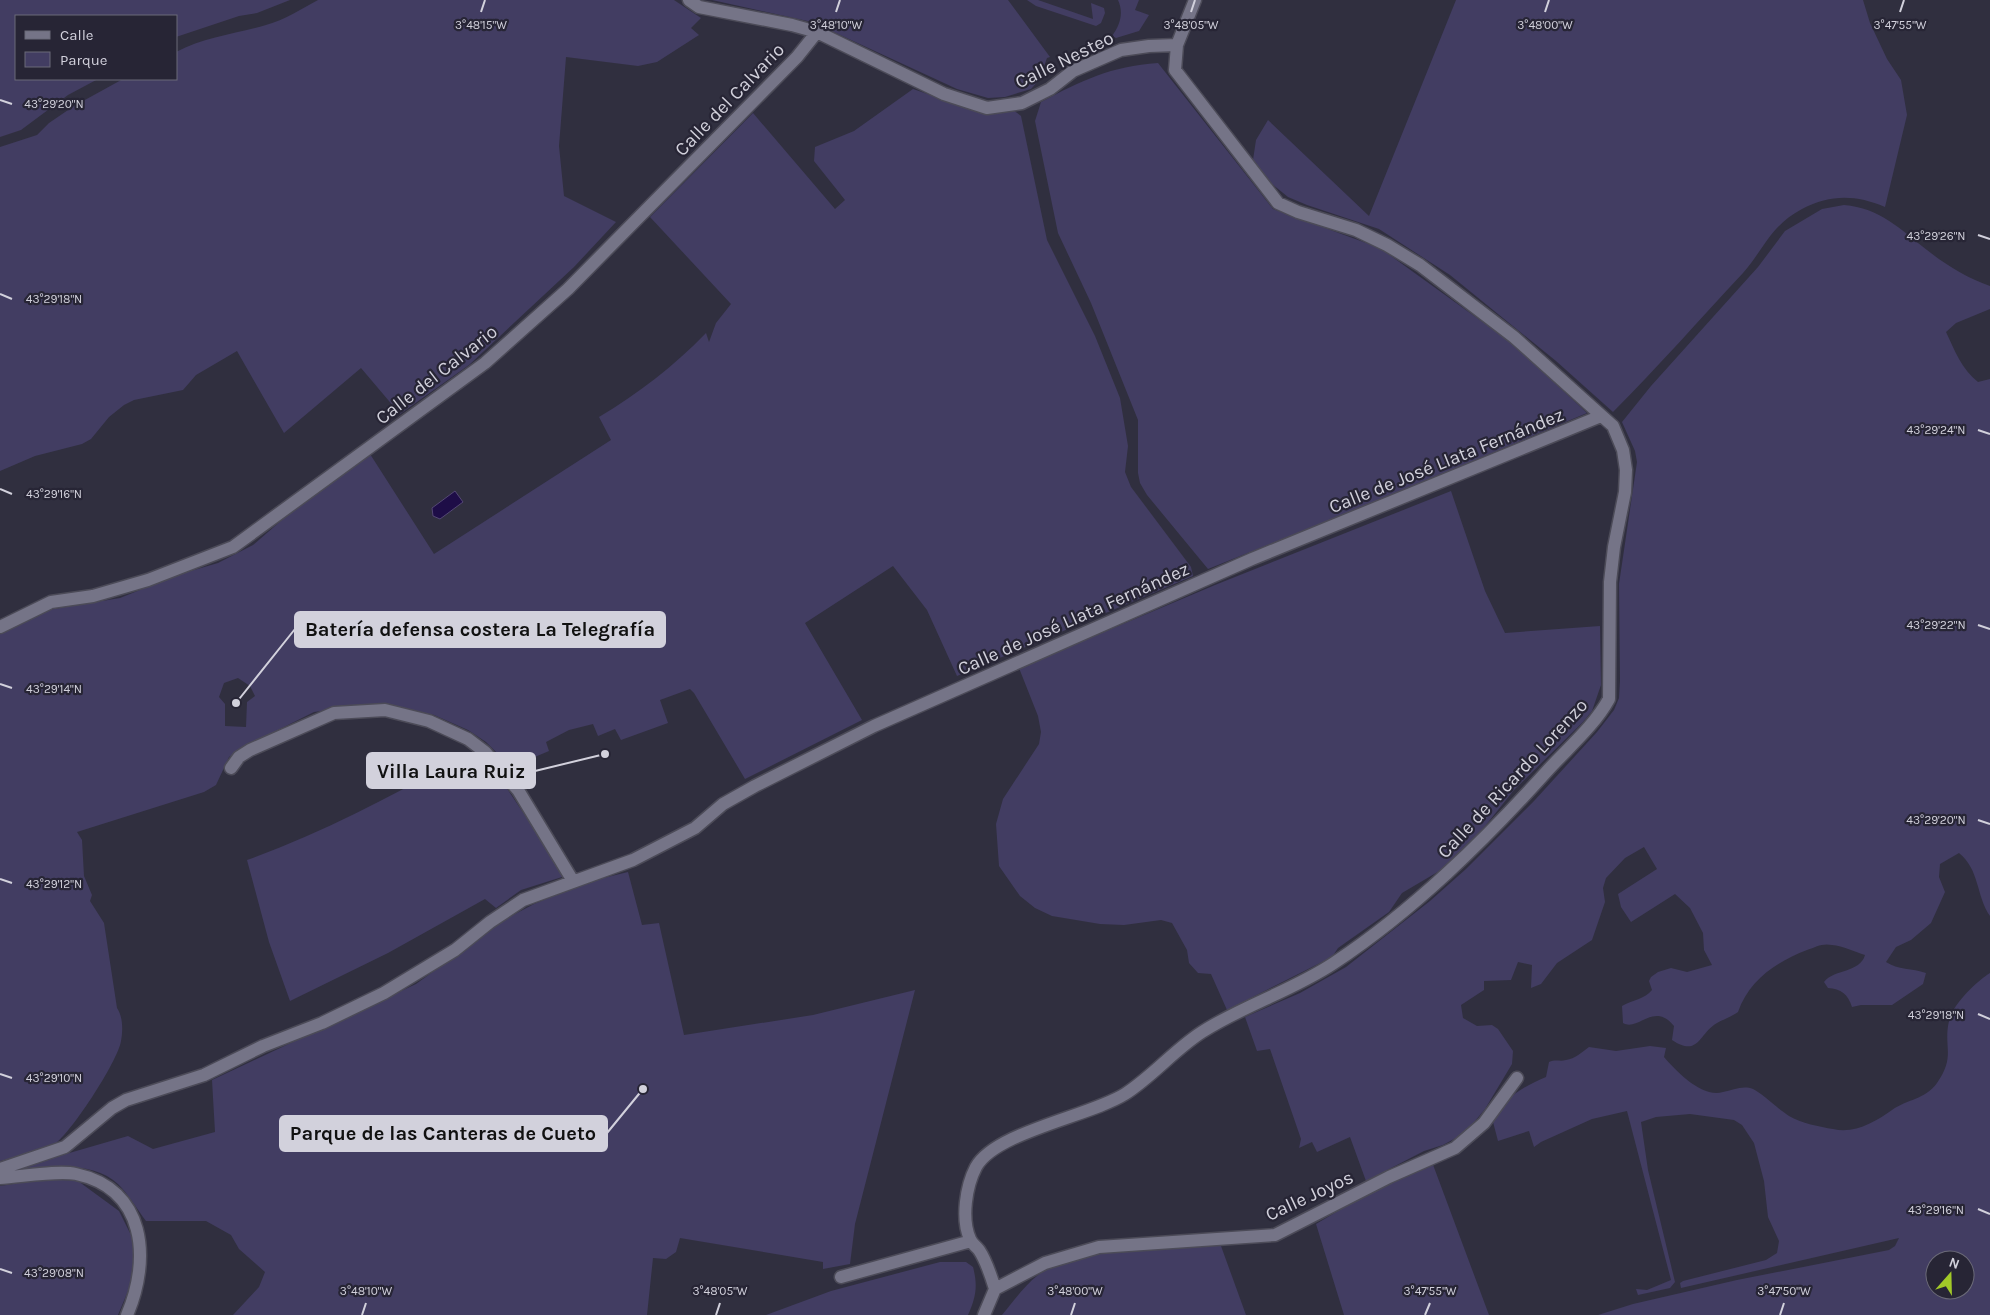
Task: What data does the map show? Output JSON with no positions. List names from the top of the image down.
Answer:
{
  "streets": {
    "street": [
      "Calle Nesteo",
      "Calle del Calvario",
      "Calle de José Llata Fernández",
      "Calle de Ricardo Lorenzo",
      "Calle Joyos"
    ]
  },
  "crossings": [
    ["Calle Nesteo", "Calle del Calvario"],
    ["Calle Nesteo", "Calle de Ricardo Lorenzo"],
    ["Calle de José Llata Fernández", "Calle de Ricardo Lorenzo"],
    ["Calle de Ricardo Lorenzo", "Calle Joyos"]
  ],
  "places": ["Batería defensa costera La Telegrafía", "Villa Laura Ruiz", "Parque de las Canteras de Cueto"],
  "legend": ["Calle", "Parque"],
  "north": "top",
  "coordinates": [
    "3°48'15\"W",
    "3°48'10\"W",
    "3°48'05\"W",
    "3°48'00\"W",
    "3°47'55\"W",
    "43°29'20\"N",
    "43°29'26\"N",
    "43°29'18\"N",
    "43°29'24\"N",
    "43°29'16\"N",
    "43°29'22\"N",
    "43°29'14\"N",
    "43°29'12\"N",
    "43°29'10\"N",
    "43°29'08\"N",
    "3°47'50\"W"
  ]
}
